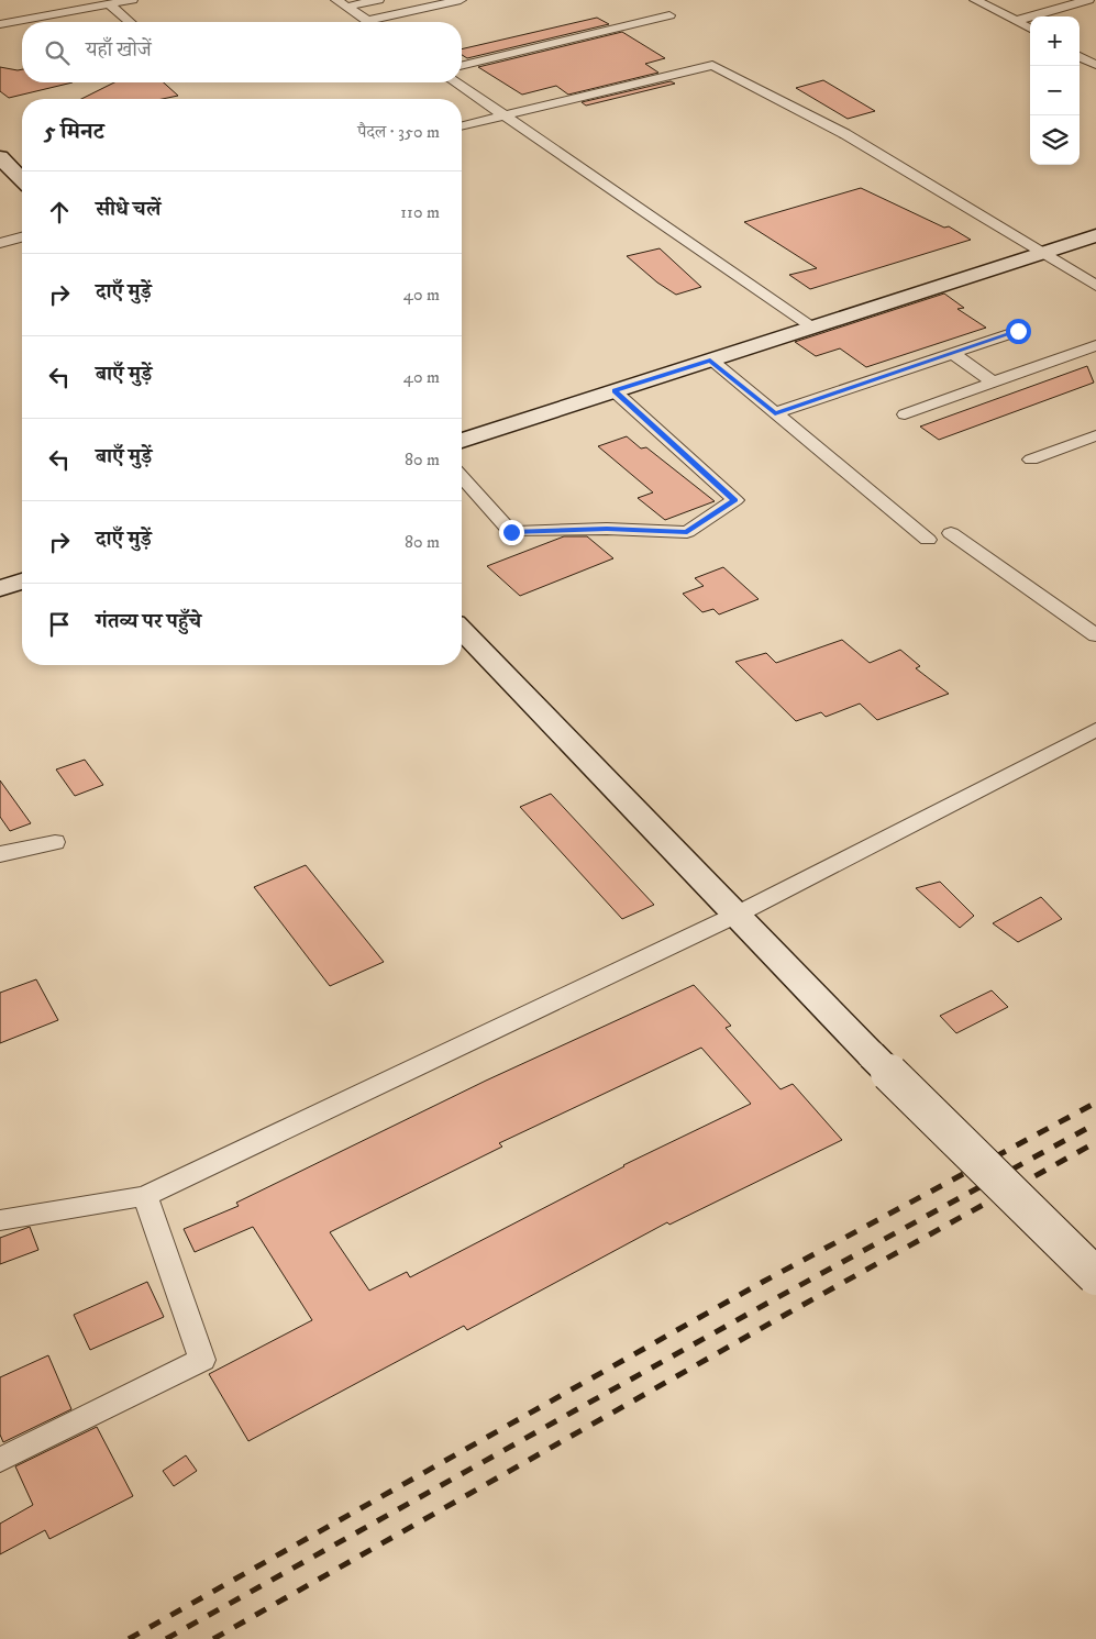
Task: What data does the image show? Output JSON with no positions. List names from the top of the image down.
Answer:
{
  "page": {
    "map_buttons": ["+", "−"],
    "search": "यहाँ खोजें",
    "heading": ["5 मिनट", "पैदल · 350 m"],
    "list": [
      ["सीधे चलें", "110 m"],
      ["दाएँ मुड़ें", "40 m"],
      ["बाएँ मुड़ें", "40 m"],
      ["बाएँ मुड़ें", "80 m"],
      ["दाएँ मुड़ें", "80 m"],
      "गंतव्य पर पहुँचे"
    ]
  }
}
